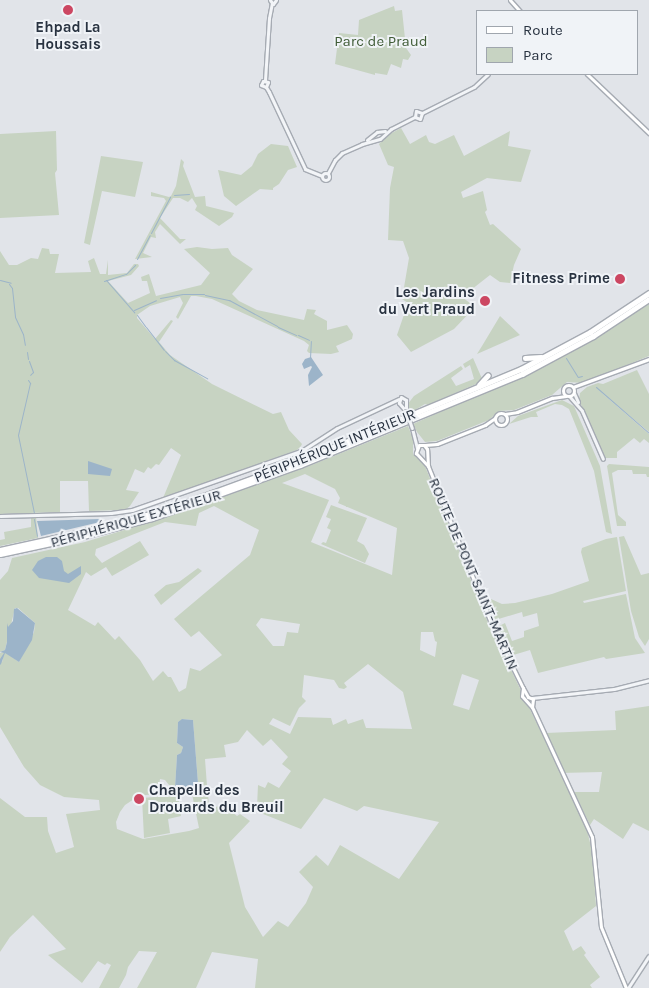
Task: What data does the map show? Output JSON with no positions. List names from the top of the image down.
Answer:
{
  "streets": {
    "highway": ["PÉRIPHÉRIQUE INTÉRIEUR", "PÉRIPHÉRIQUE EXTÉRIEUR"],
    "main road": ["ROUTE DE PONT SAINT-MARTIN"]
  },
  "parks": ["Parc de Praud"],
  "places": [
    "Ehpad La Houssais",
    "Fitness Prime",
    "Les Jardins du Vert Praud",
    "Chapelle des Drouards du Breuil"
  ],
  "legend": ["Route", "Parc"]
}
